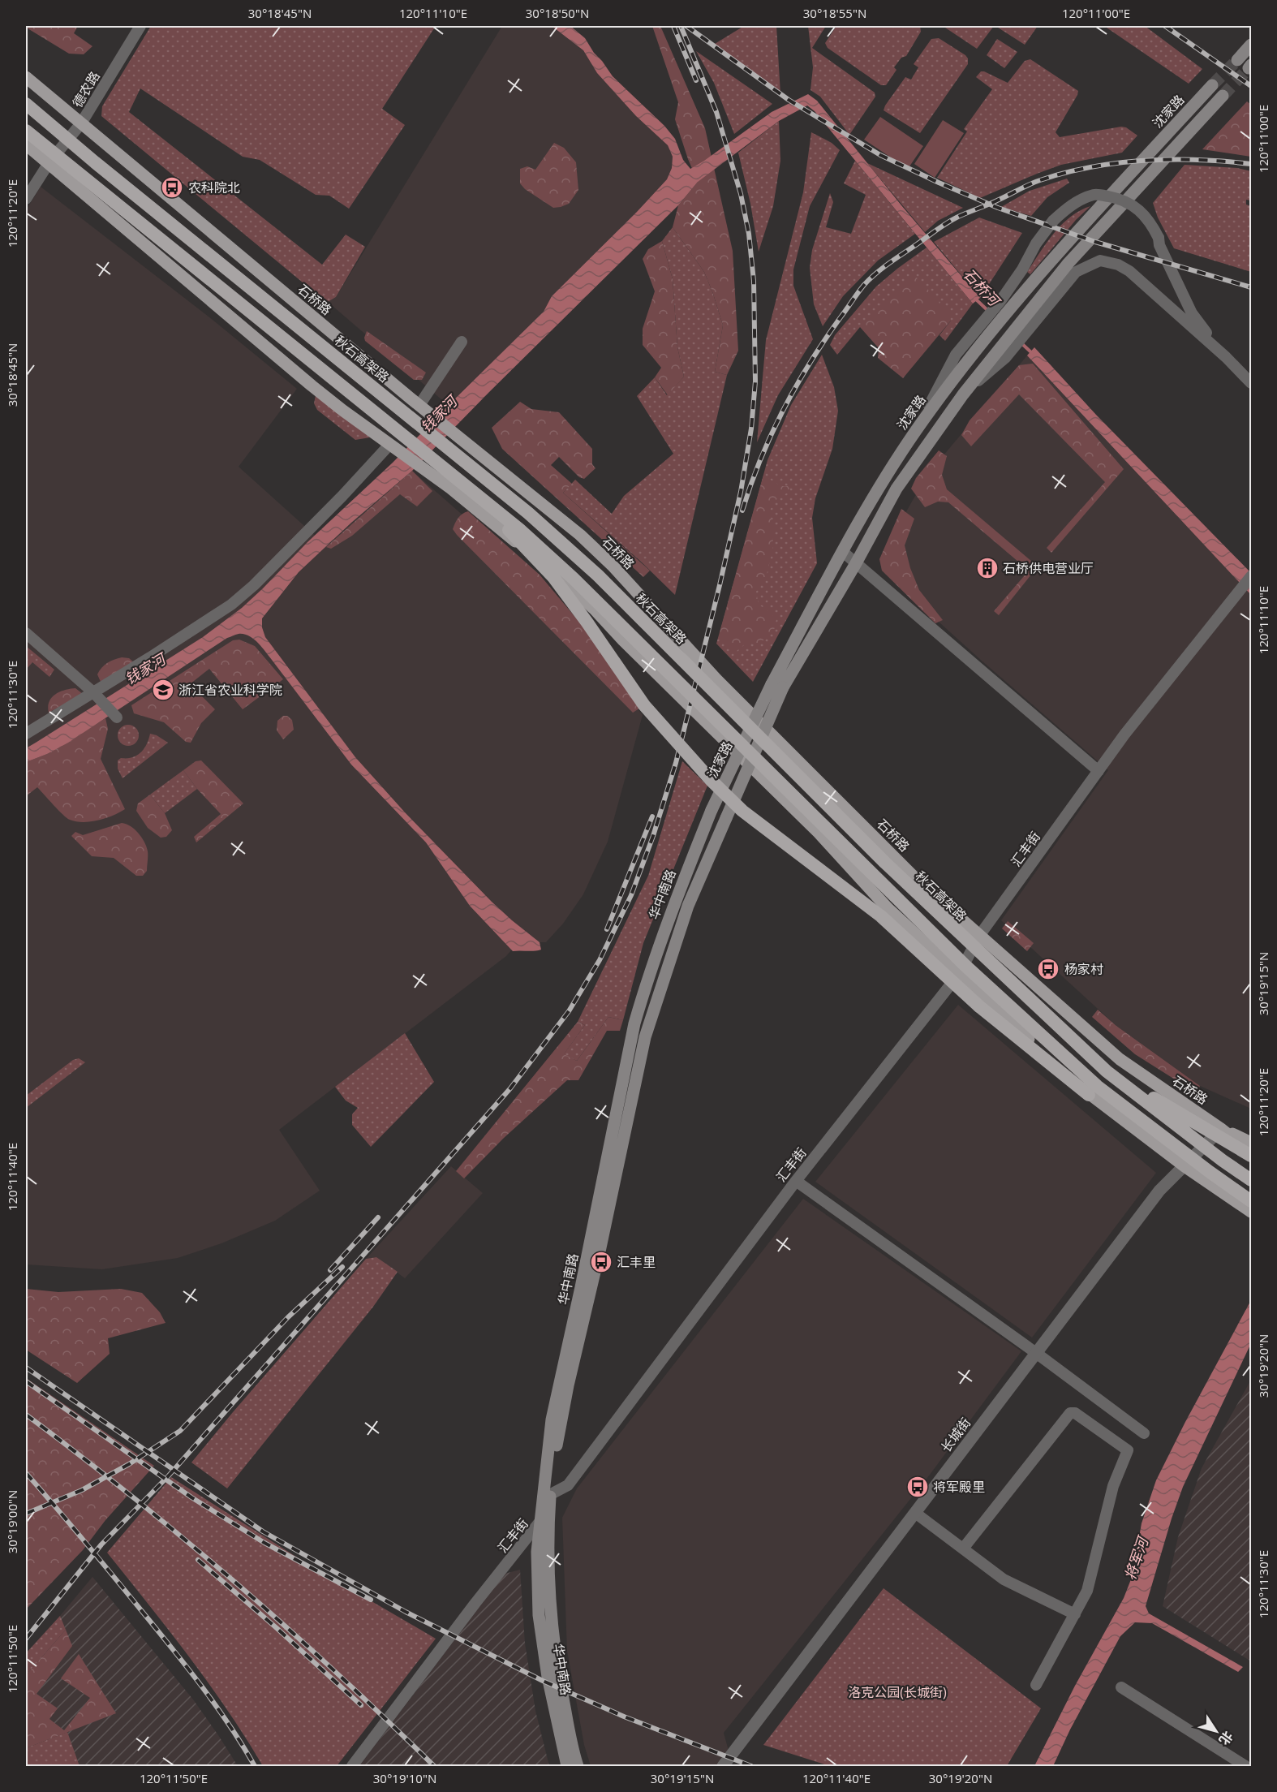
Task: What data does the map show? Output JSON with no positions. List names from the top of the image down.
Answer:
{
  "streets": {
    "highway": ["秋石高架路"],
    "main road": ["沈家路", "石桥路", "华中南路"],
    "street": ["德农路", "汇丰街", "长城街"]
  },
  "crossings": [
    ["德农路", "石桥路"],
    ["沈家路", "华中南路"],
    ["石桥路", "汇丰街"],
    ["石桥路", "长城街"],
    ["汇丰街", "华中南路"]
  ],
  "water": ["石桥河", "钱家河", "将军河"],
  "parks": ["洛克公园(长城街)"],
  "places": {
    "bus stop": [
      "农科院北",
      "杨家村",
      "汇丰里",
      "将军殿里"
    ],
    "building": ["石桥供电营业厅"],
    "school or university": ["浙江省农业科学院"]
  },
  "north": "bottom right",
  "coordinates": [
    "30°18'45\"N",
    "120°11'10\"E",
    "30°18'50\"N",
    "30°18'55\"N",
    "120°11'00\"E",
    "120°11'20\"E",
    "120°11'30\"E",
    "30°19'15\"N",
    "120°11'40\"E",
    "30°19'20\"N",
    "30°19'00\"N",
    "120°11'50\"E",
    "30°19'10\"N"
  ]
}
